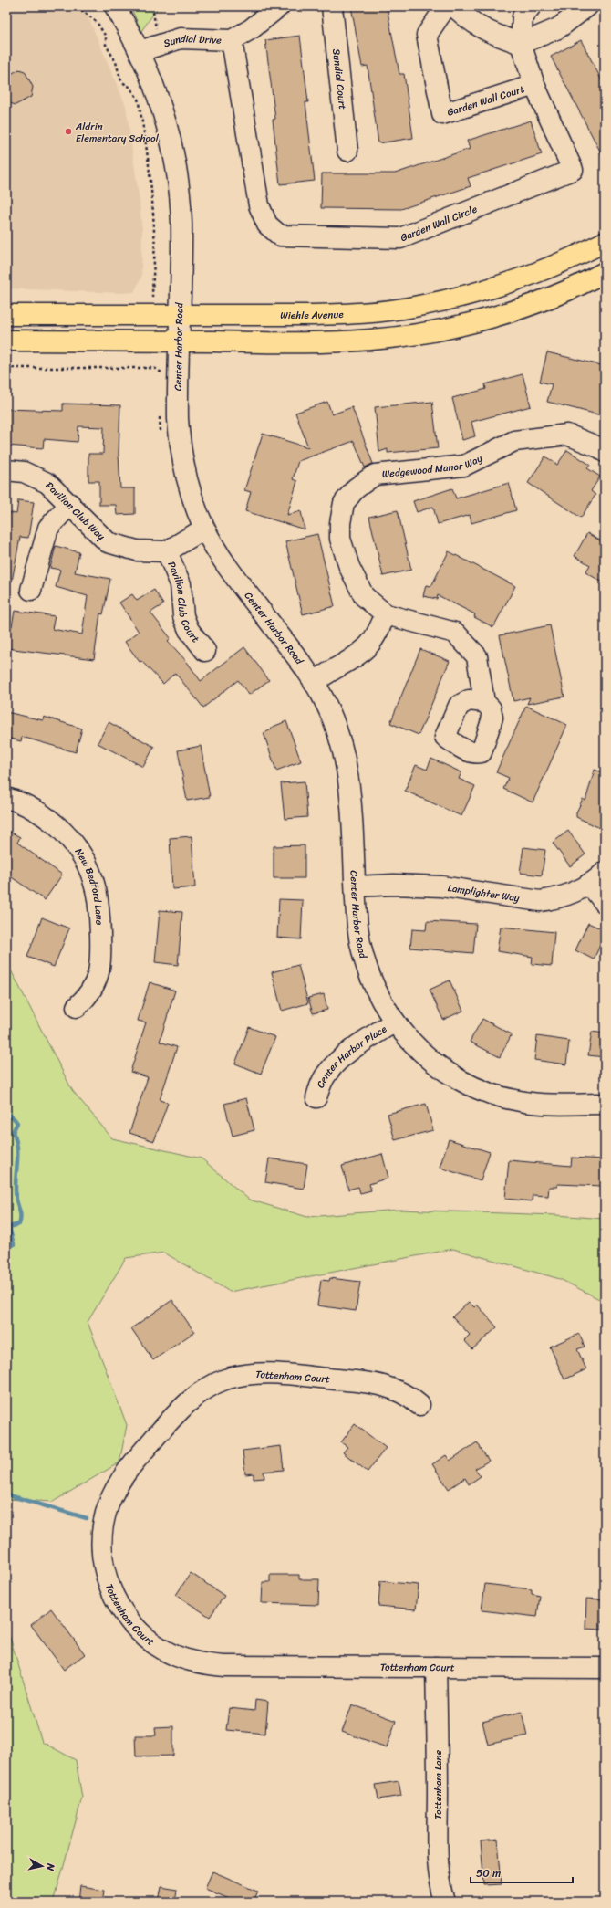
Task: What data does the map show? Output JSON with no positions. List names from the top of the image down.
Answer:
{
  "streets": {
    "main road": ["Wiehle Avenue"],
    "street": [
      "Sundial Drive",
      "Sundial Court",
      "Garden Wall Court",
      "Garden Wall Circle",
      "Center Harbor Road",
      "Wedgewood Manor Way",
      "Pavilion Club Way",
      "Pavilion Club Court",
      "New Bedford Lane",
      "Lamplighter Way",
      "Center Harbor Place",
      "Tottenham Court",
      "Tottenham Lane"
    ]
  },
  "crossings": [
    ["Sundial Drive", "Garden Wall Circle"],
    ["Sundial Drive", "Center Harbor Road"],
    ["Garden Wall Court", "Garden Wall Circle"],
    ["Wiehle Avenue", "Center Harbor Road"],
    ["Center Harbor Road", "Lamplighter Way"],
    ["Center Harbor Road", "Center Harbor Place"],
    ["Pavilion Club Way", "Pavilion Club Court"],
    ["Tottenham Court", "Tottenham Lane"]
  ],
  "places": ["Aldrin Elementary School"],
  "scale_bar": "50 m",
  "north": "right"
}
